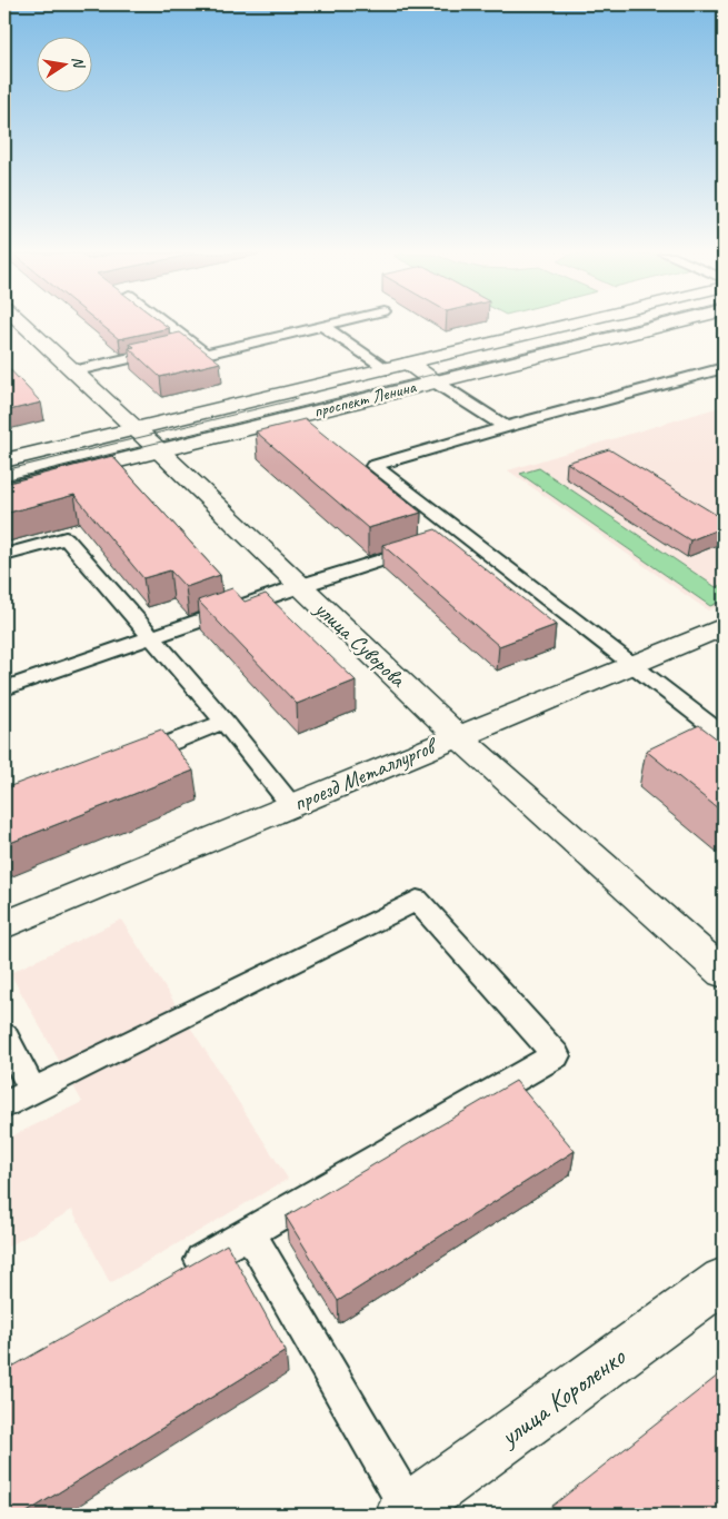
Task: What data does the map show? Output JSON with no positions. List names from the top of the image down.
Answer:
{
  "streets": {
    "street": [
      "проспект Ленина",
      "улица Суворова",
      "проезд Металлургов",
      "улица Короленко"
    ]
  },
  "crossings": [
    ["проспект Ленина", "улица Суворова"],
    ["улица Суворова", "проезд Металлургов"]
  ],
  "north": "right"
}
